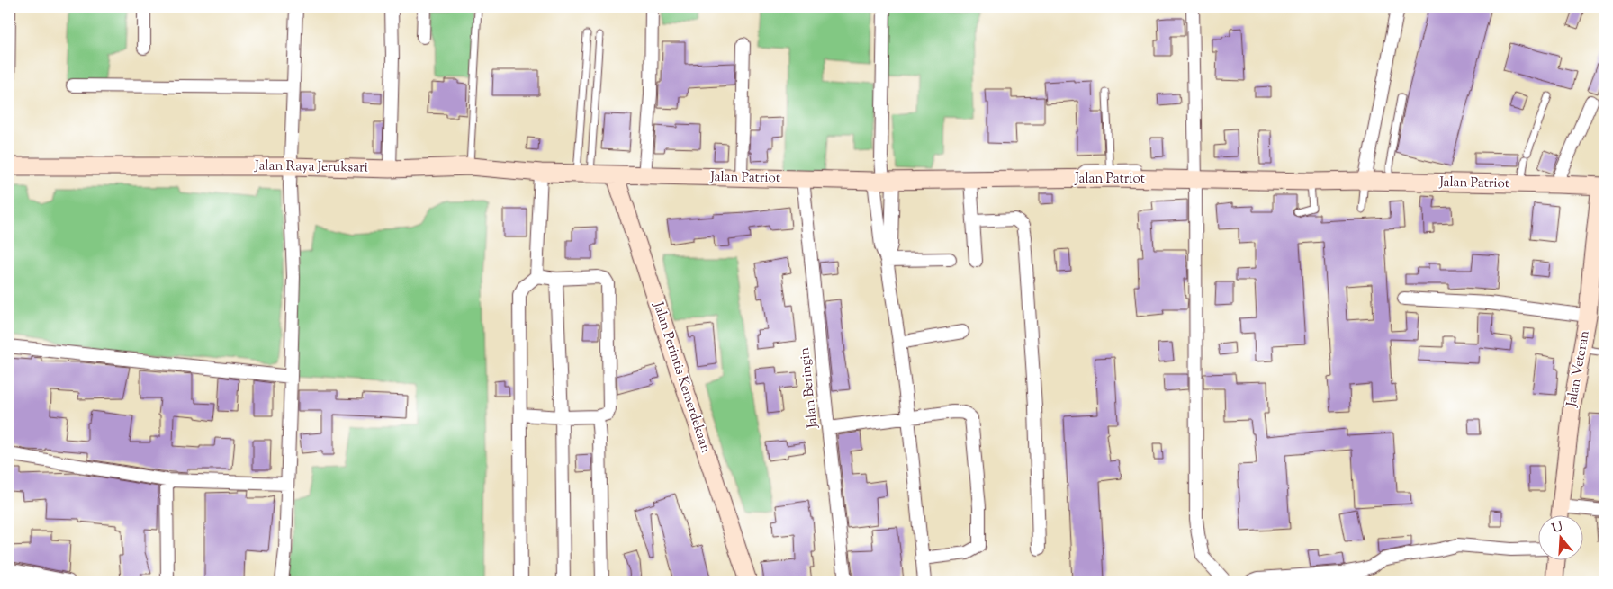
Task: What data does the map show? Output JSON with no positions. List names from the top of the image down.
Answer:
{
  "streets": {
    "street": [
      "Jalan Raya Jeruksari",
      "Jalan Patriot",
      "Jalan Veteran",
      "Jalan Perintis Kemerdekaan",
      "Jalan Beringin"
    ]
  },
  "crossings": [
    ["Jalan Raya Jeruksari", "Jalan Patriot"],
    ["Jalan Raya Jeruksari", "Jalan Perintis Kemerdekaan"],
    ["Jalan Patriot", "Jalan Veteran"],
    ["Jalan Patriot", "Jalan Perintis Kemerdekaan"],
    ["Jalan Patriot", "Jalan Beringin"]
  ],
  "north": "top"
}
